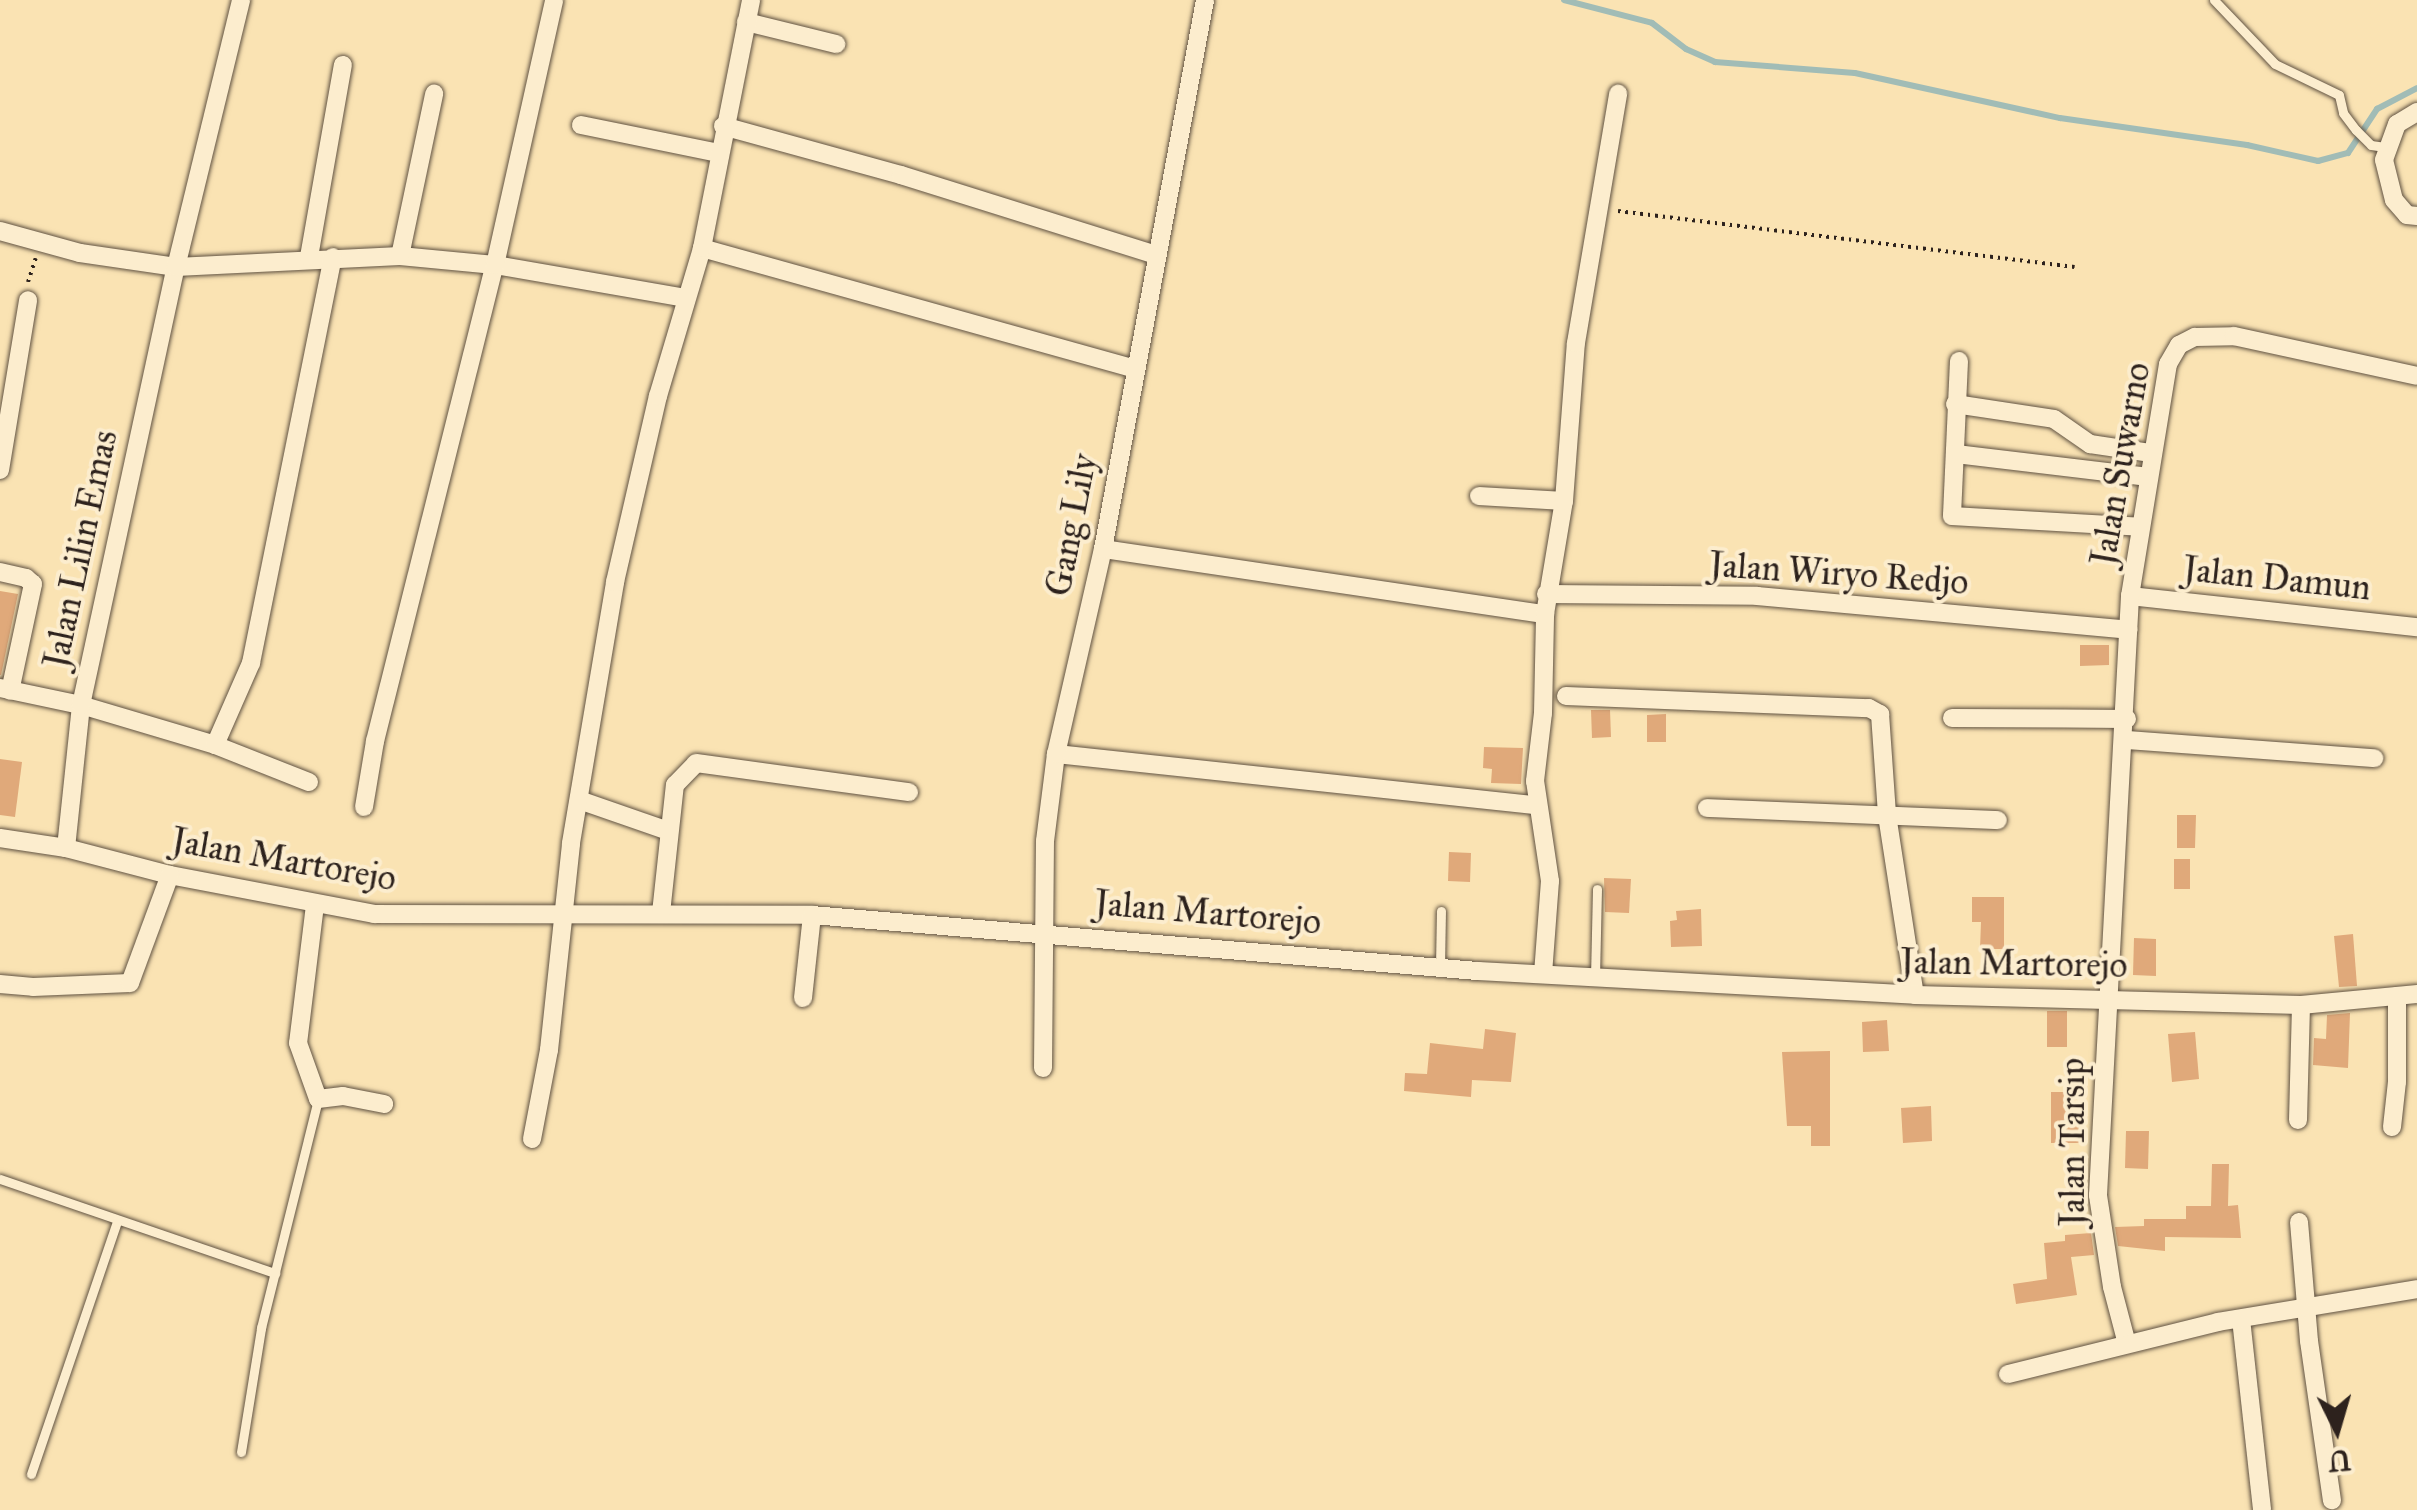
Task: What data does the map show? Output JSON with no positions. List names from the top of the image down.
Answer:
{
  "streets": {
    "street": [
      "Jalan Suwarno",
      "Gang Lily",
      "Jalan Lilin Emas",
      "Jalan Wiryo Redjo",
      "Jalan Damun",
      "Jalan Martorejo",
      "Jalan Tarsip"
    ]
  },
  "crossings": [
    ["Jalan Suwarno", "Jalan Wiryo Redjo"],
    ["Jalan Suwarno", "Jalan Damun"],
    ["Jalan Suwarno", "Jalan Tarsip"],
    ["Gang Lily", "Jalan Martorejo"],
    ["Jalan Lilin Emas", "Jalan Martorejo"],
    ["Jalan Martorejo", "Jalan Tarsip"]
  ],
  "north": "bottom"
}
